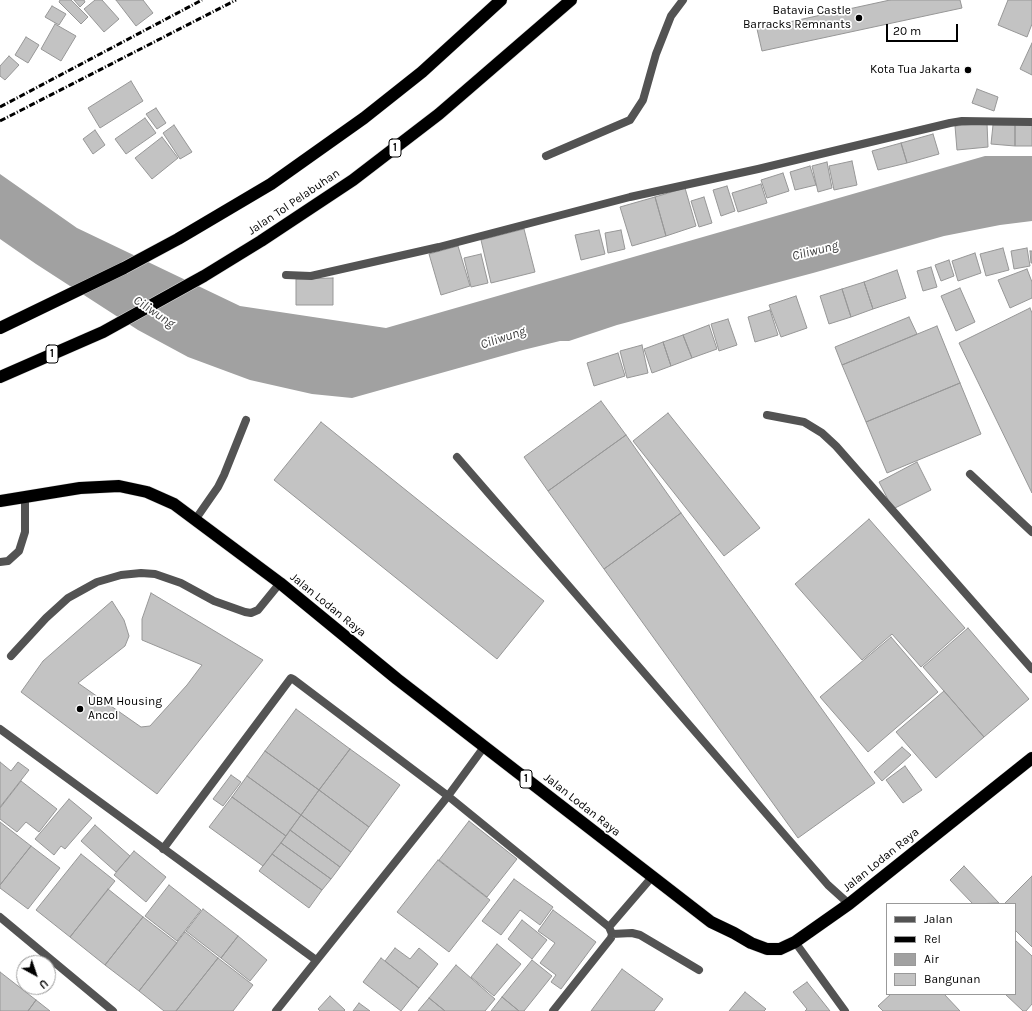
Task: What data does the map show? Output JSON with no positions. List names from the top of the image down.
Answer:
{
  "streets": {
    "highway": ["1", "Jalan Tol Pelabuhan", "Jalan Lodan Raya"]
  },
  "water": ["Ciliwung"],
  "places": ["Batavia Castle Barracks Remnants", "Kota Tua Jakarta", "UBM Housing Ancol"],
  "legend": [
    "Jalan",
    "Rel",
    "Air",
    "Bangunan"
  ],
  "scale_bar": "20 m",
  "north": "bottom right"
}
